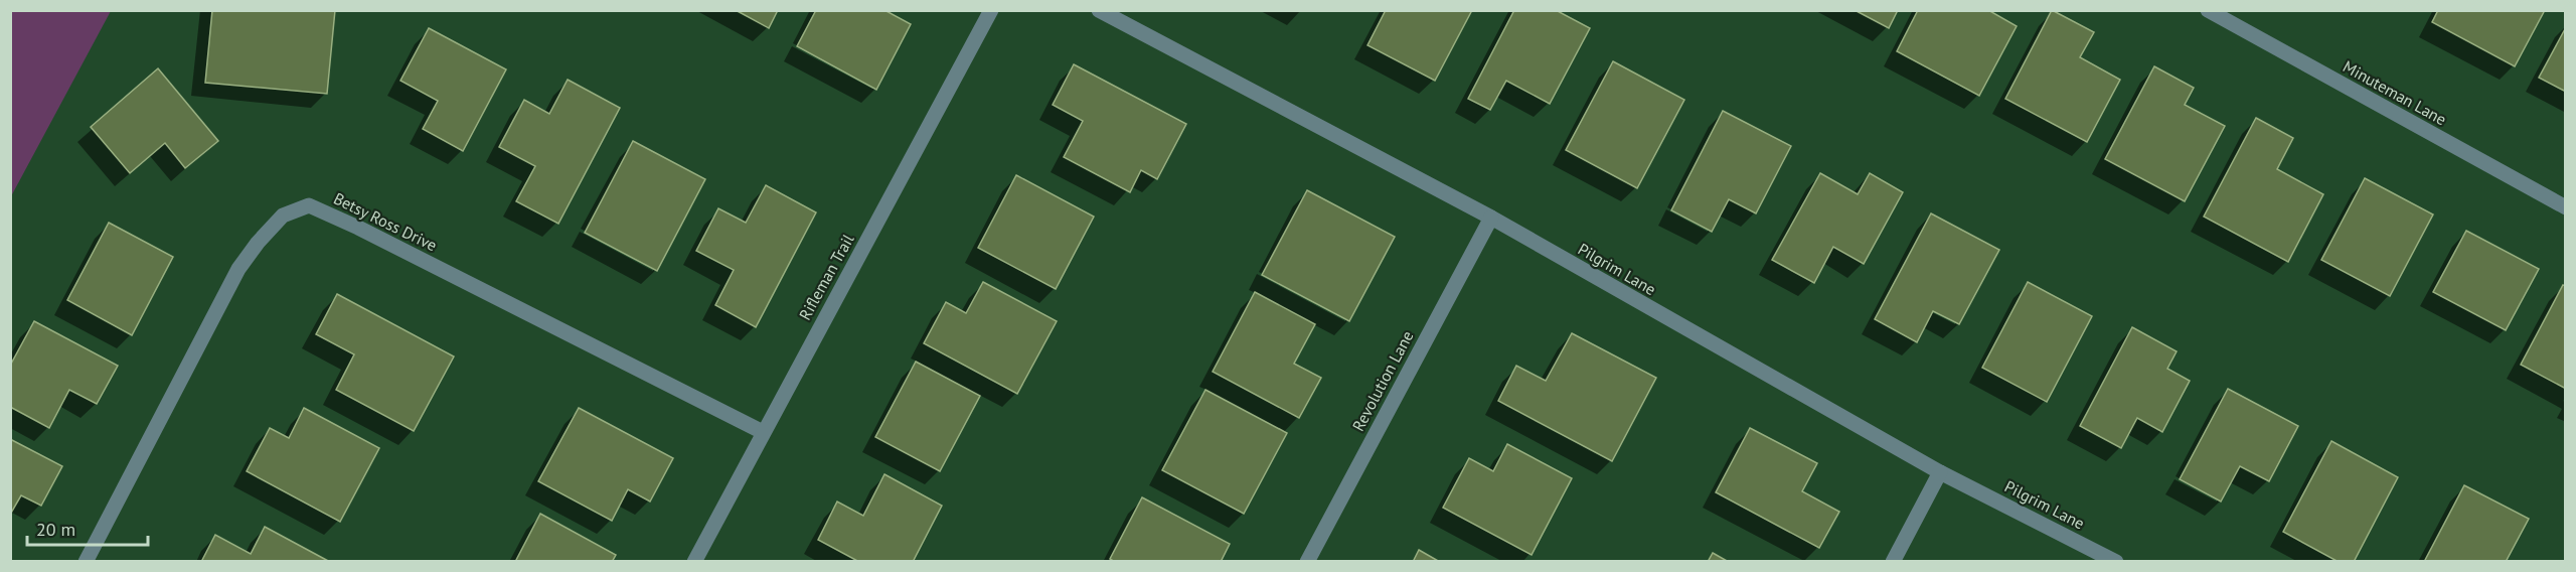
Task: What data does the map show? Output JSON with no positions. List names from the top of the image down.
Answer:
{
  "streets": {
    "street": [
      "Minuteman Lane",
      "Betsy Ross Drive",
      "Pilgrim Lane",
      "Rifleman Trail",
      "Revolution Lane"
    ]
  },
  "crossings": [
    ["Betsy Ross Drive", "Rifleman Trail"],
    ["Pilgrim Lane", "Revolution Lane"]
  ],
  "scale_bar": "20 m"
}
